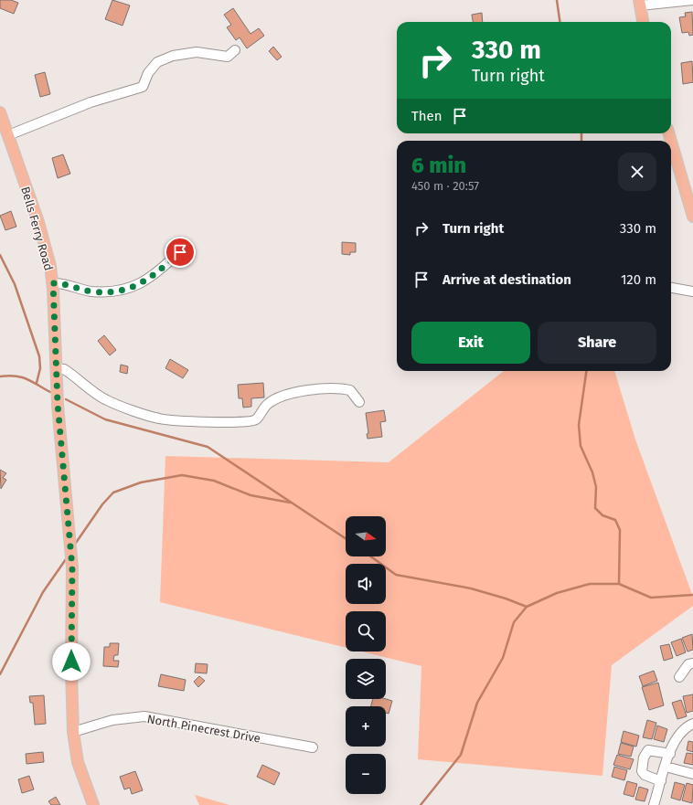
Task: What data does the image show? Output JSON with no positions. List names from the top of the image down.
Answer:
{
  "streets": {
    "main road": ["Bells Ferry Road"],
    "street": ["North Pinecrest Drive"]
  },
  "crossings": [
    ["Bells Ferry Road", "North Pinecrest Drive"]
  ],
  "north": "right",
  "page": {
    "turn": ["330 m", "Turn right"],
    "then": "Then",
    "heading": ["6 min", "450 m · 20:57"],
    "list": [
      {
        "name": "Turn right",
        "value": "330 m"
      },
      {
        "name": "Arrive at destination",
        "value": "120 m"
      }
    ],
    "buttons": ["Exit", "Share"],
    "map_buttons": ["+", "−"]
  }
}
